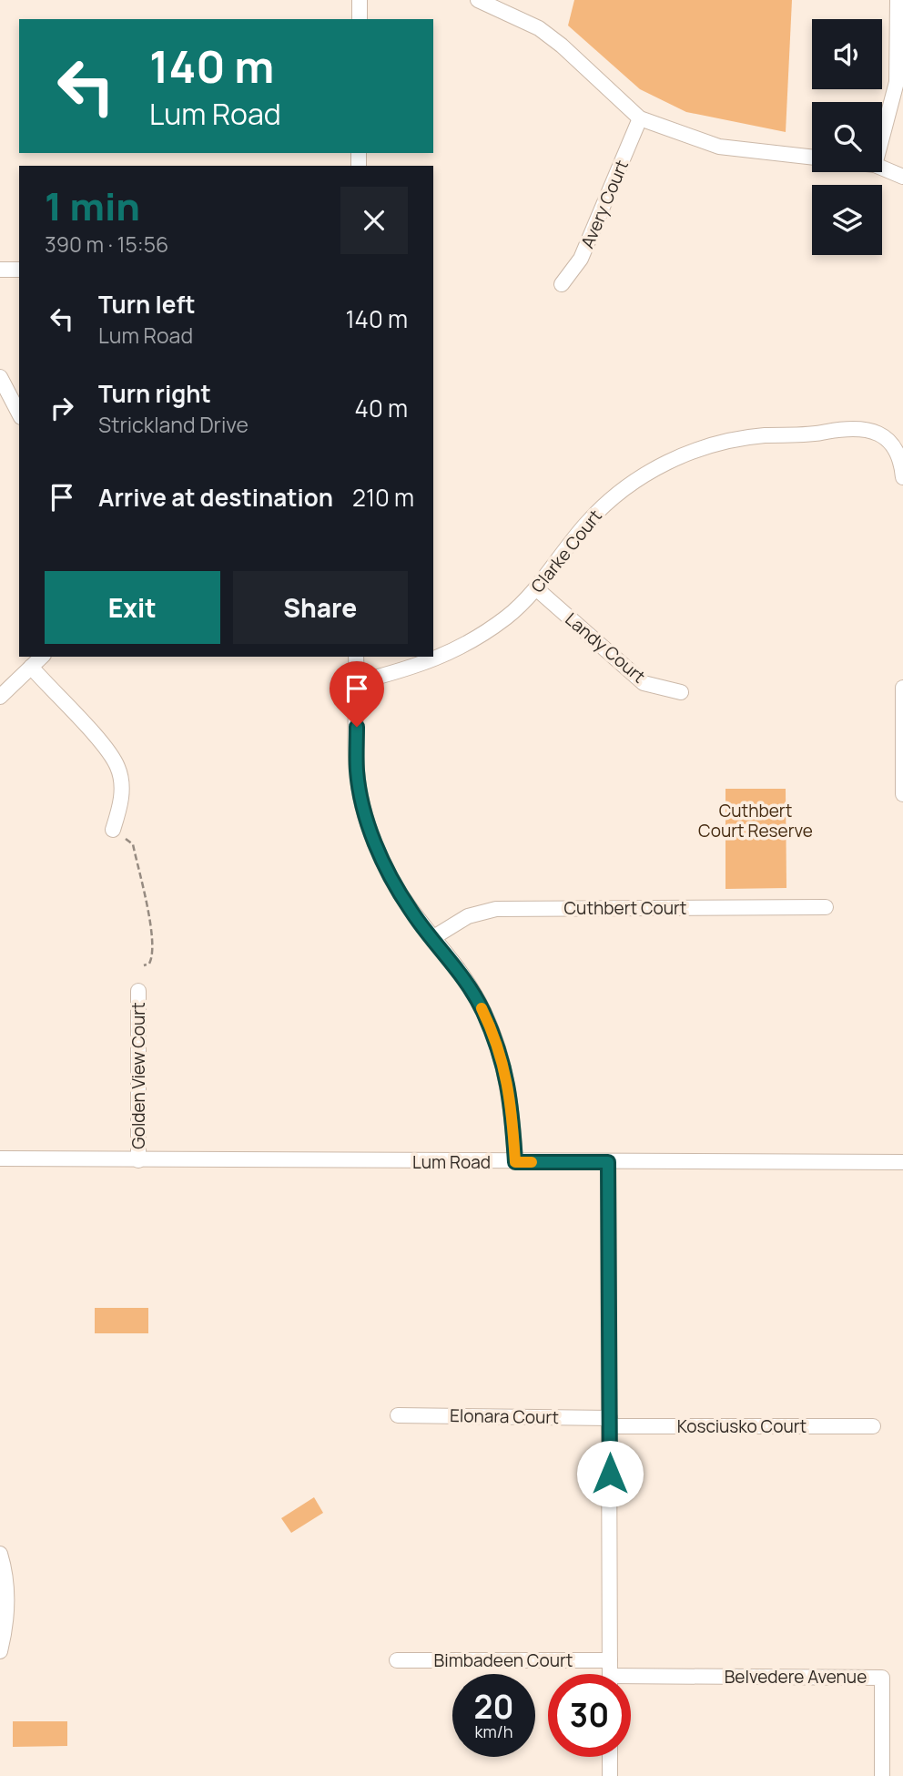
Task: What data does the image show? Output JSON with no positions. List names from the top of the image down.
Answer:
{
  "streets": {
    "street": [
      "Avery Court",
      "Clarke Court",
      "Landy Court",
      "Cuthbert Court",
      "Golden View Court",
      "Lum Road",
      "Elonara Court",
      "Kosciusko Court",
      "Bimbadeen Court",
      "Belvedere Avenue"
    ]
  },
  "crossings": [
    ["Clarke Court", "Landy Court"],
    ["Golden View Court", "Lum Road"],
    ["Elonara Court", "Kosciusko Court"]
  ],
  "parks": ["Cuthbert Court Reserve"],
  "page": {
    "turn": ["140 m", "Lum Road"],
    "heading": ["1 min", "390 m · 15:56"],
    "list": [
      {
        "name": "Turn left",
        "note": "Lum Road",
        "value": "140 m"
      },
      {
        "name": "Turn right",
        "note": "Strickland Drive",
        "value": "40 m"
      },
      {
        "name": "Arrive at destination",
        "value": "210 m"
      }
    ],
    "buttons": ["Exit", "Share"],
    "speed": "20 km/h",
    "limit": "30"
  }
}
